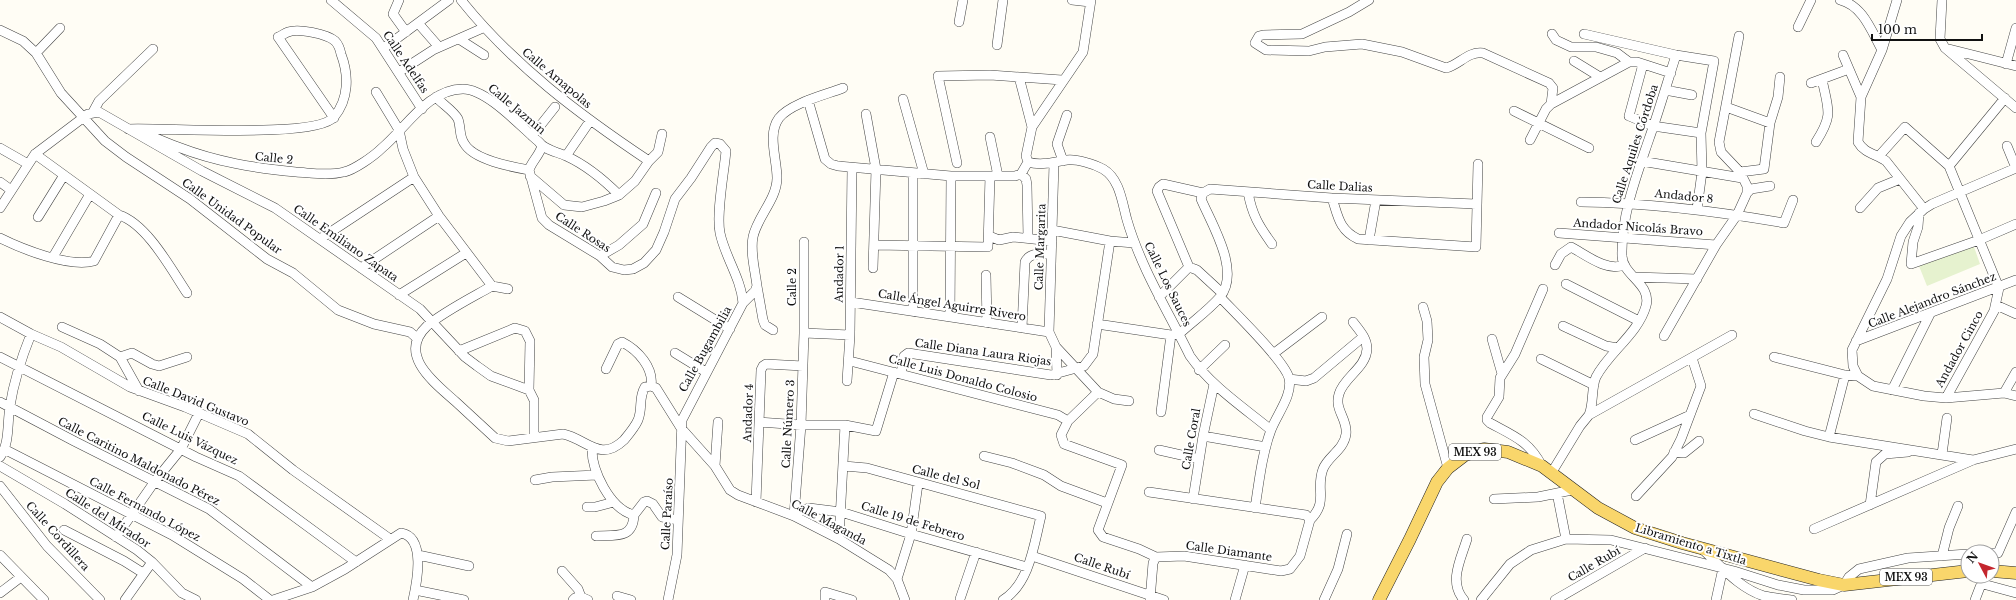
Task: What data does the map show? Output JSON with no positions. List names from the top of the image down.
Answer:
{
  "streets": {
    "main road": ["MEX 93", "Libramiento a Tixtla"],
    "street": [
      "Calle Adelfas",
      "Calle Amapolas",
      "Calle Jazmín",
      "Calle Aquiles Córdoba",
      "Calle 2",
      "Calle Dalias",
      "Andador 8",
      "Calle Unidad Popular",
      "Andador Nicolás Bravo",
      "Calle Rosas",
      "Calle Emiliano Zapata",
      "Calle Margarita",
      "Andador 1",
      "Calle Los Sauces",
      "Calle Alejandro Sánchez",
      "Calle Ángel Aguirre Rivero",
      "Calle Bugambilia",
      "Andador Cinco",
      "Calle Diana Laura Riojas",
      "Calle Luis Donaldo Colosio",
      "Calle David Gustavo",
      "Andador 4",
      "Calle Número 3",
      "Calle Luis Vázquez",
      "Calle Coral",
      "Calle Caritino Maldonado Pérez",
      "Calle del Sol",
      "Calle Fernando López",
      "Calle Paraíso",
      "Calle del Mirador",
      "Calle 19 de Febrero",
      "Calle Maganda",
      "Calle Cordillera",
      "Calle Diamante",
      "Calle Rubí"
    ]
  },
  "crossings": [
    ["Calle Adelfas", "Calle Jazmín"],
    ["Calle Jazmín", "Calle 2"],
    ["Calle Aquiles Córdoba", "Andador 8"],
    ["Calle Aquiles Córdoba", "Andador Nicolás Bravo"],
    ["Calle 2", "Calle Número 3"],
    ["Calle Rosas", "Calle Bugambilia"],
    ["Calle Margarita", "Calle Los Sauces"],
    ["Calle Margarita", "Calle Ángel Aguirre Rivero"],
    ["Andador 1", "Calle Ángel Aguirre Rivero"],
    ["Andador 1", "Calle Luis Donaldo Colosio"],
    ["Calle Los Sauces", "Calle Coral"],
    ["Calle Alejandro Sánchez", "Andador Cinco"],
    ["Calle Bugambilia", "Calle Paraíso"],
    ["Calle Bugambilia", "Calle Maganda"],
    ["Calle Diana Laura Riojas", "Calle Luis Donaldo Colosio"],
    ["Andador 4", "Calle Número 3"],
    ["Andador 4", "Calle Maganda"],
    ["Calle Número 3", "Calle 19 de Febrero"],
    ["Calle Número 3", "Calle Maganda"],
    ["MEX 93", "Libramiento a Tixtla"],
    ["MEX 93", "Calle Rubí"],
    ["Calle del Sol", "Calle Rubí"],
    ["Calle Paraíso", "Calle Maganda"],
    ["Calle 19 de Febrero", "Calle Maganda"]
  ],
  "scale_bar": "100 m",
  "north": "top left"
}
